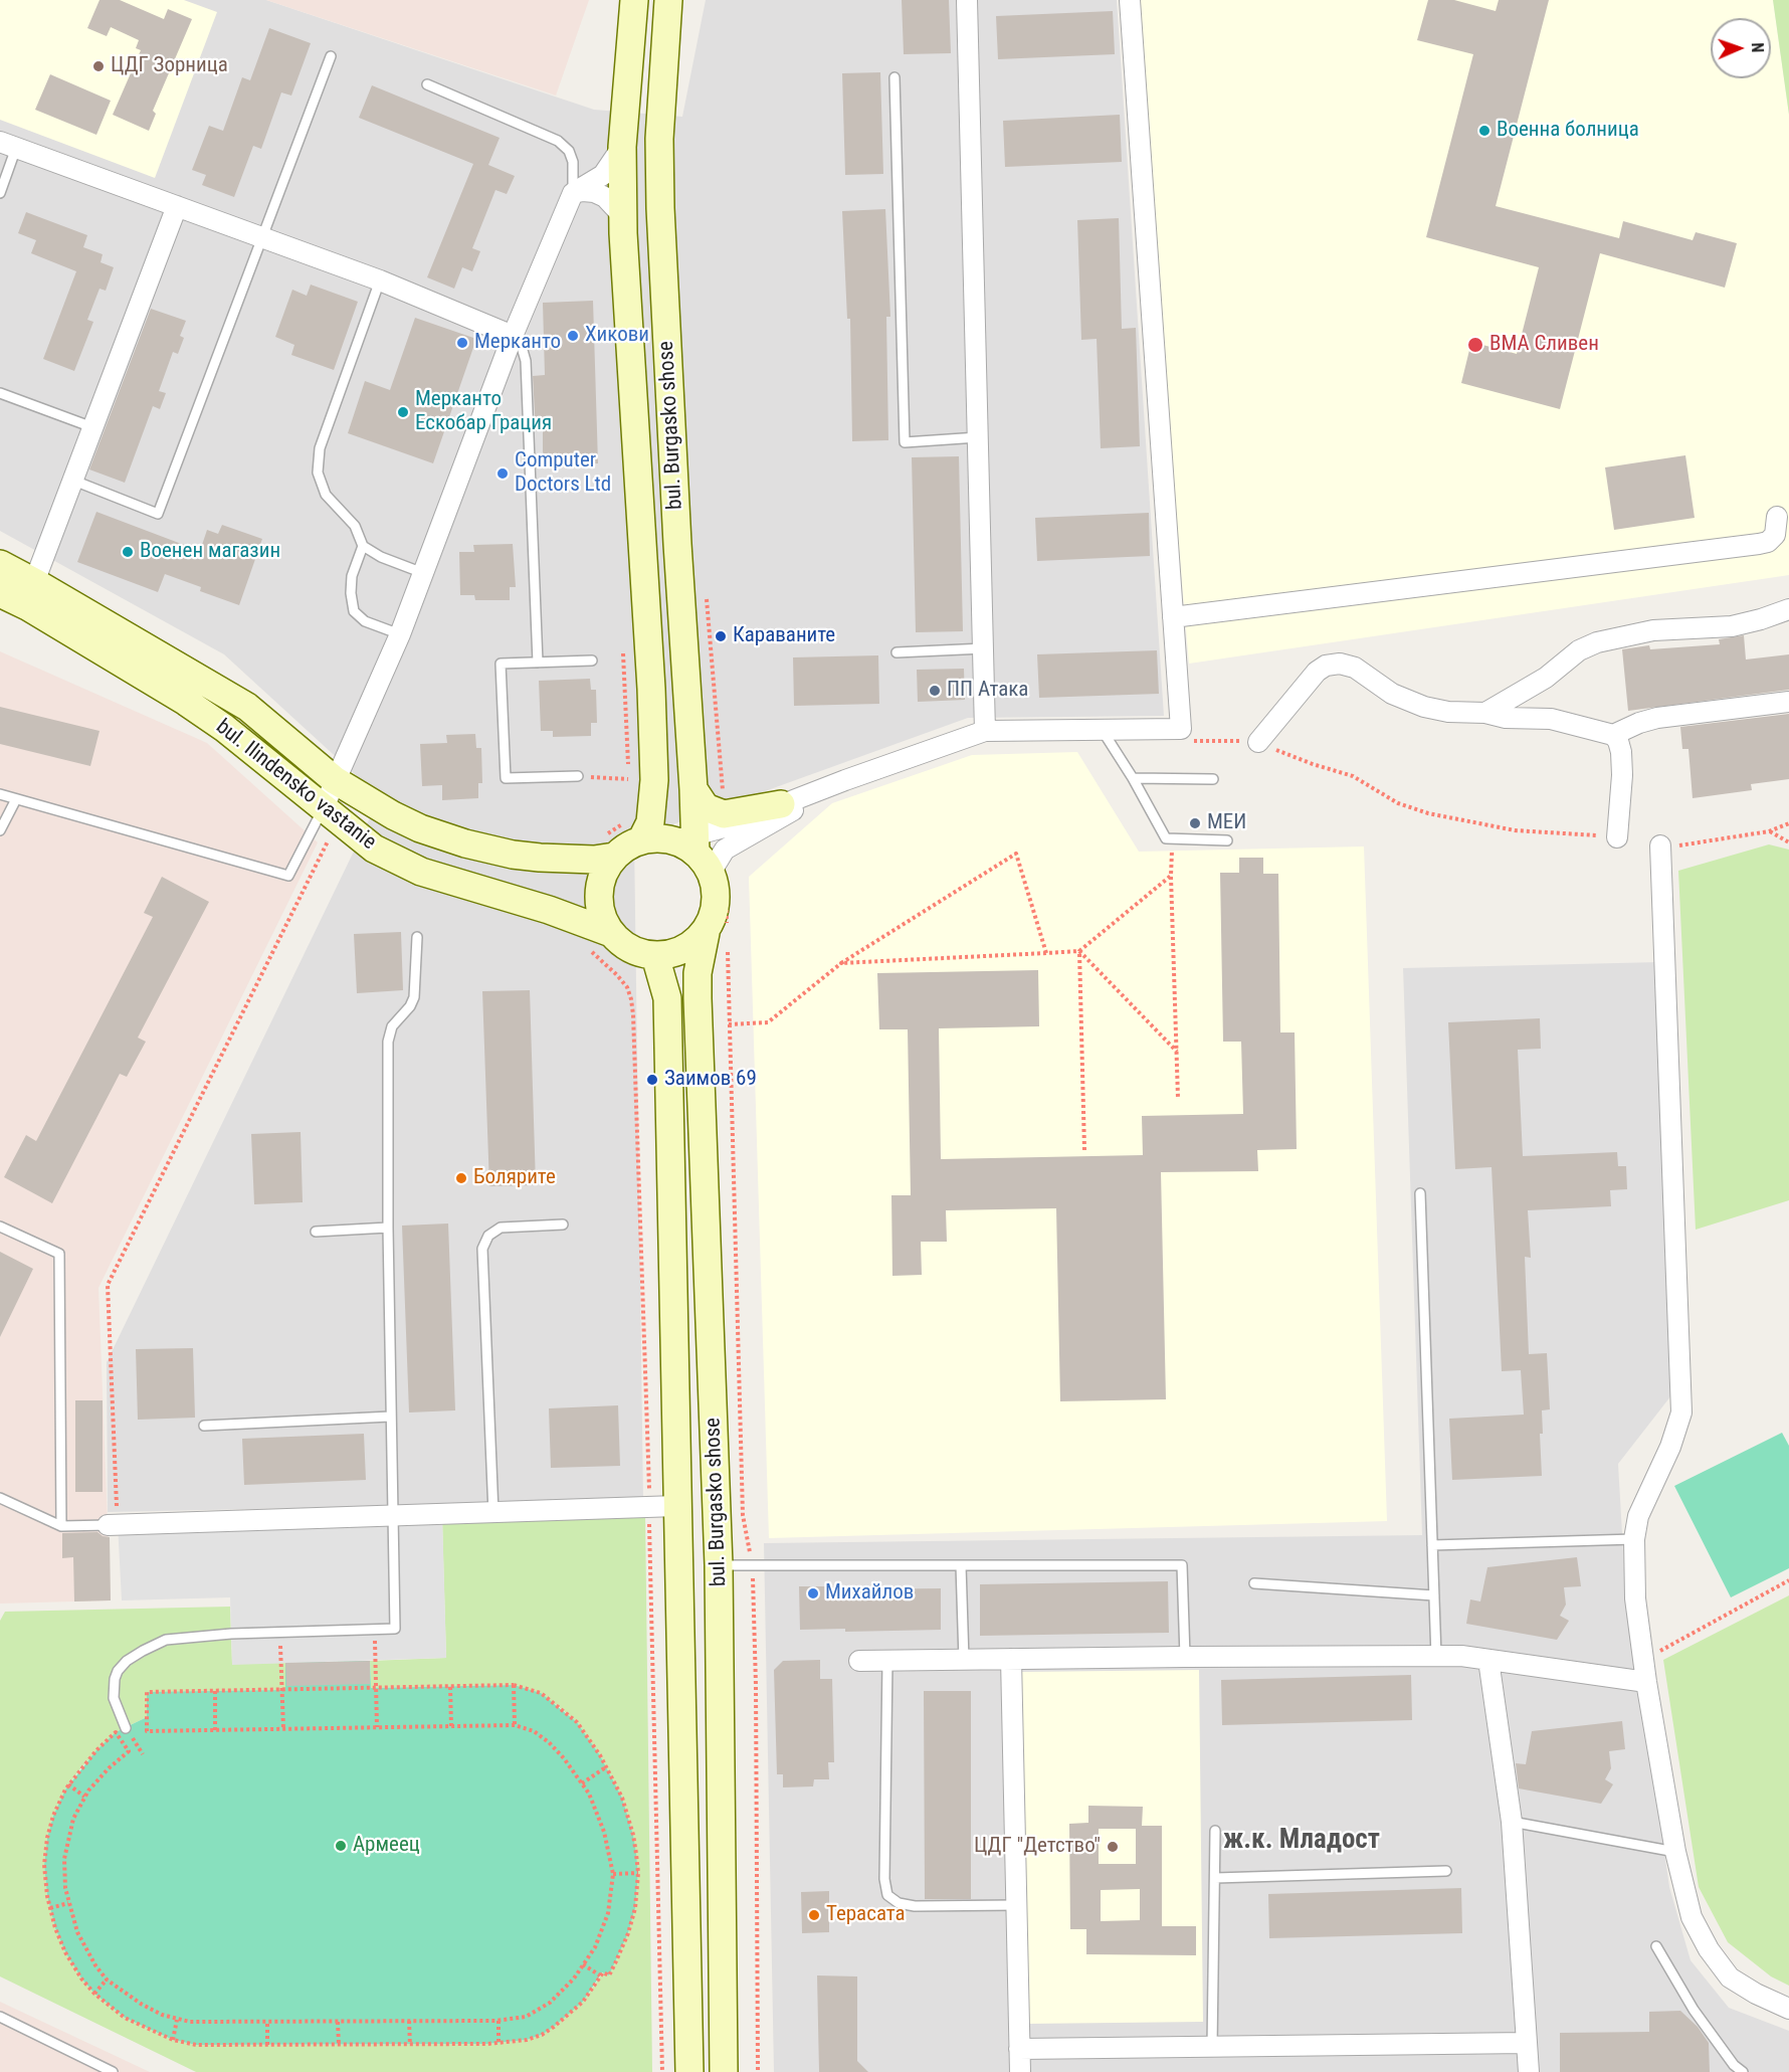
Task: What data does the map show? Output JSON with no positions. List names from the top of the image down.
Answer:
{
  "streets": {
    "main road": ["bul. Burgasko shose", "bul. Ilindensko vastanie"]
  },
  "crossings": [
    ["bul. Burgasko shose", "bul. Ilindensko vastanie"]
  ],
  "districts": ["ж.к. Младост"],
  "places": [
    "ЦДГ Зорница",
    "Военна болница",
    "Хикови",
    "Мерканто",
    "ВМА Сливен",
    "Мерканто Ескобар Грация",
    "Computer Doctors Ltd",
    "Военен магазин",
    "Караваните",
    "ПП Атака",
    "МЕИ",
    "Заимов 69",
    "Болярите",
    "Михайлов",
    "Армеец",
    "ЦДГ \"Детство\"",
    "Терасата"
  ],
  "north": "right"
}
